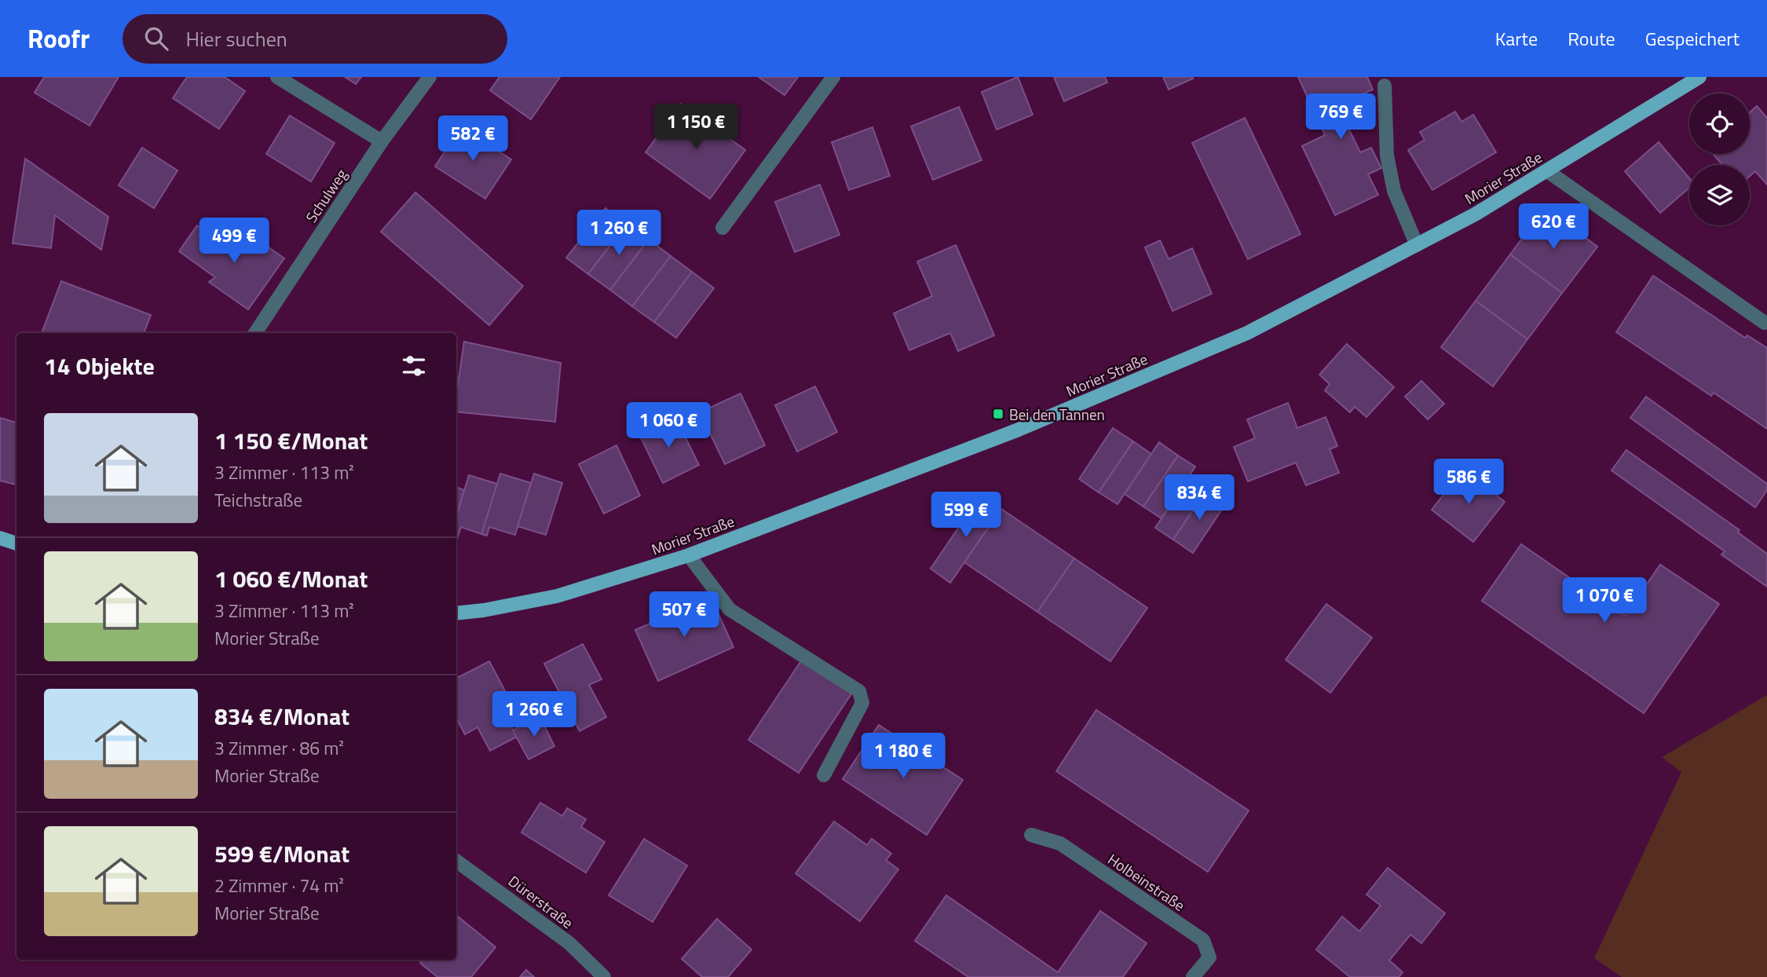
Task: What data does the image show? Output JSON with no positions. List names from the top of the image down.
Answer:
{
  "streets": {
    "main road": ["Morier Straße"],
    "street": ["Schulweg", "Holbeinstraße", "Dürerstraße"]
  },
  "places": {
    "transit": ["Bei den Tannen"]
  },
  "page": {
    "header": "Roofr",
    "search": "Hier suchen",
    "nav": ["Karte", "Route", "Gespeichert"],
    "price": [
      "769 €",
      "1 150 €",
      "582 €",
      "620 €",
      "1 260 €",
      "499 €",
      "1 060 €",
      "586 €",
      "834 €",
      "599 €",
      "1 070 €",
      "507 €",
      "1 260 €",
      "1 180 €"
    ],
    "heading": "14 Objekte",
    "list": [
      {
        "name": "1 150 €/Monat",
        "note": "3 Zimmer · 113 m² · Teichstraße"
      },
      {
        "name": "1 060 €/Monat",
        "note": "3 Zimmer · 113 m² · Morier Straße"
      },
      {
        "name": "834 €/Monat",
        "note": "3 Zimmer · 86 m² · Morier Straße"
      },
      {
        "name": "599 €/Monat",
        "note": "2 Zimmer · 74 m² · Morier Straße"
      }
    ]
  }
}
